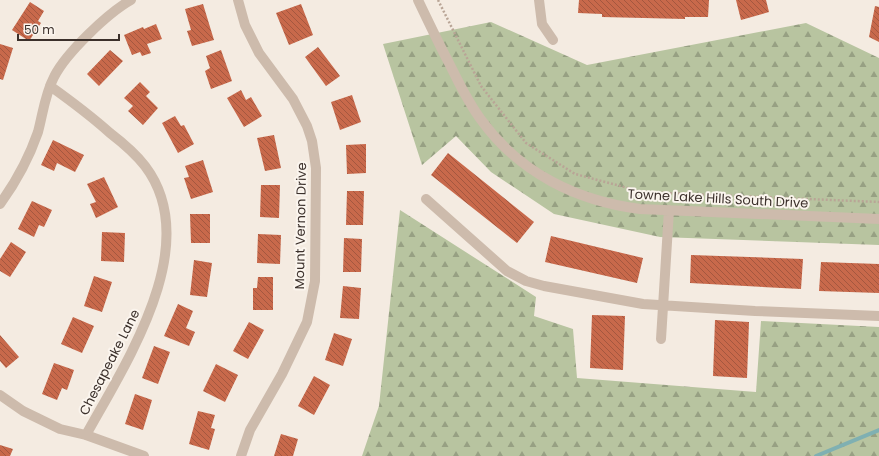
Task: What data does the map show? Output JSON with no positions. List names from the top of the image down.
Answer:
{
  "streets": {
    "street": ["Towne Lake Hills South Drive", "Mount Vernon Drive", "Chesapeake Lane"]
  },
  "scale_bar": "50 m"
}
